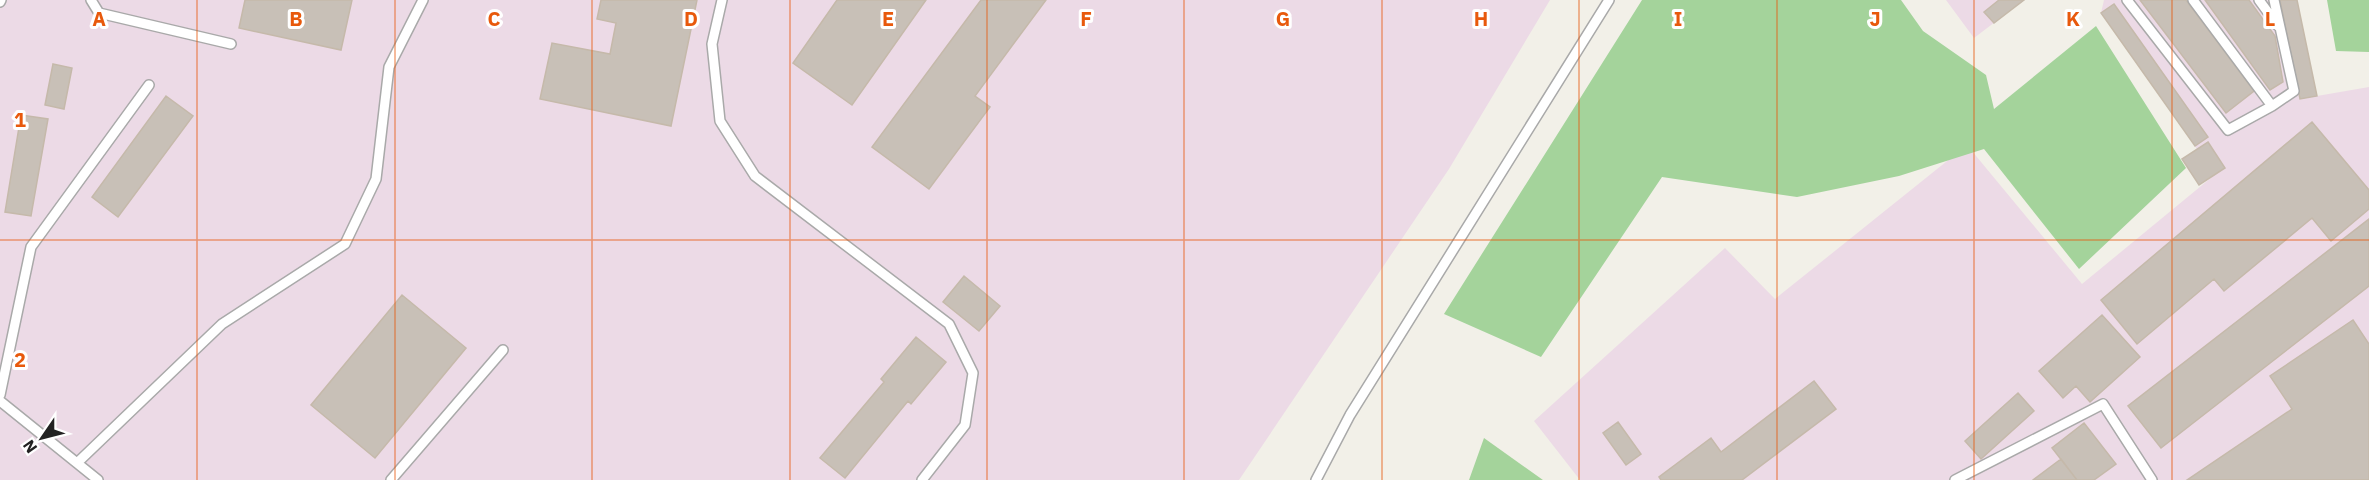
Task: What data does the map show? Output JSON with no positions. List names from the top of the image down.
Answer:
{
  "north": "bottom left",
  "grid": {
    "columns": [
      "A",
      "B",
      "C",
      "D",
      "E",
      "F",
      "G",
      "H",
      "I",
      "J",
      "K",
      "L"
    ],
    "rows": ["1", "2"]
  }
}
